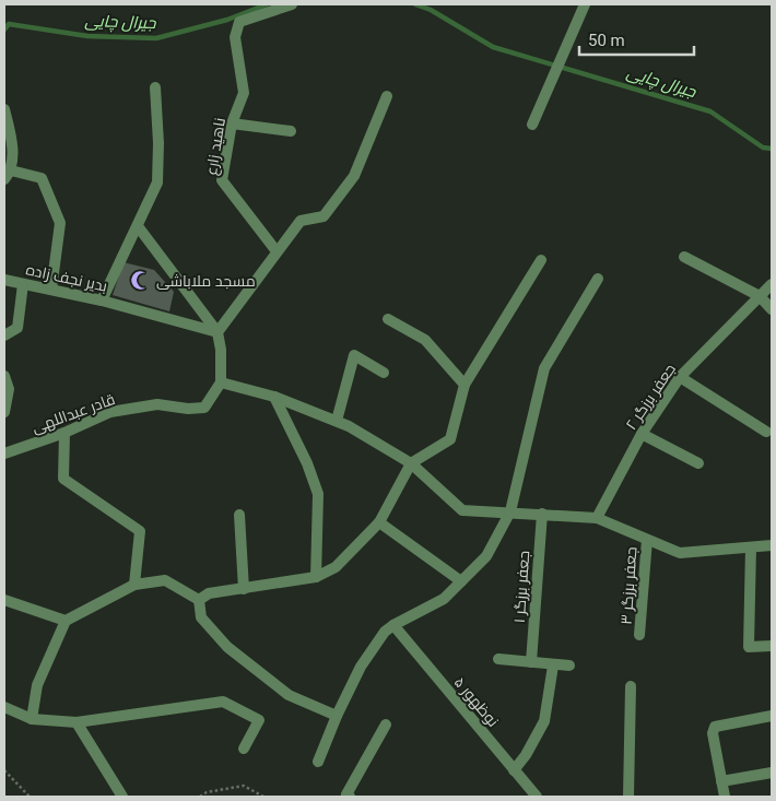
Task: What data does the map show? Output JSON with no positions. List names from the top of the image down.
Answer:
{
  "streets": {
    "street": [
      "ناهید زارع",
      "بدیر نجف زاده",
      "جعفر برزگر ۲",
      "قادر عبداللهی",
      "جعفر برزگر ۳",
      "جعفر برزگر ۱",
      "نوظهور ۵"
    ]
  },
  "water": ["جیرال چایی"],
  "places": {
    "mosque": ["مسجد ملاباشی"]
  },
  "scale_bar": "50 m"
}
